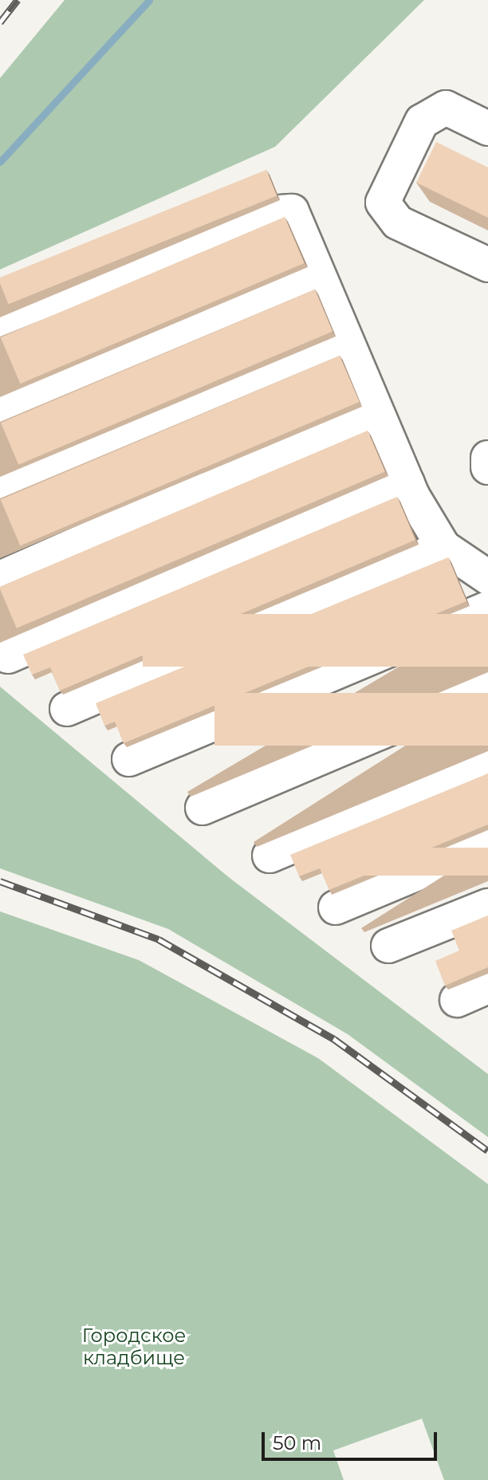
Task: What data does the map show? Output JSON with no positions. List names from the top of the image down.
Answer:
{
  "parks": ["Городское кладбище"],
  "scale_bar": "50 m"
}
